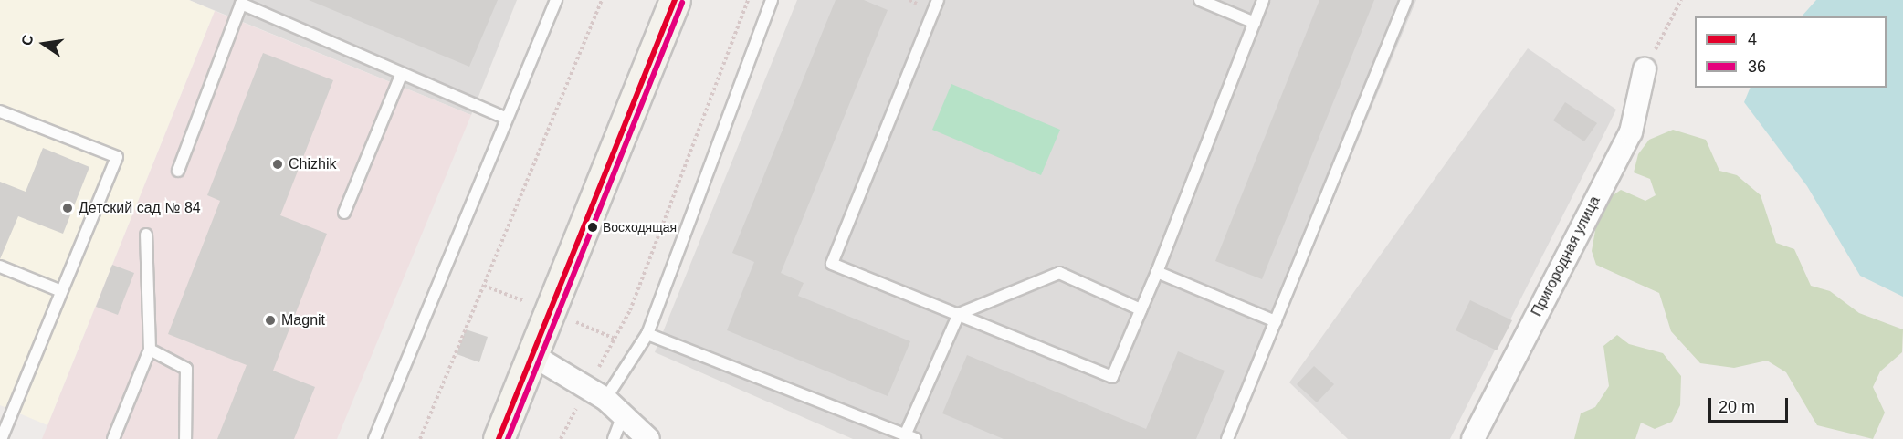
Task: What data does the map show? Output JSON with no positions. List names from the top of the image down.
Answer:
{
  "streets": {
    "street": ["Пригородная улица"]
  },
  "places": [
    "Chizhik",
    "Детский сад № 84",
    "Восходящая",
    "Magnit"
  ],
  "lines": ["transit line 4", "transit line 36"],
  "legend": ["4", "36"],
  "scale_bar": "20 m",
  "north": "left"
}
